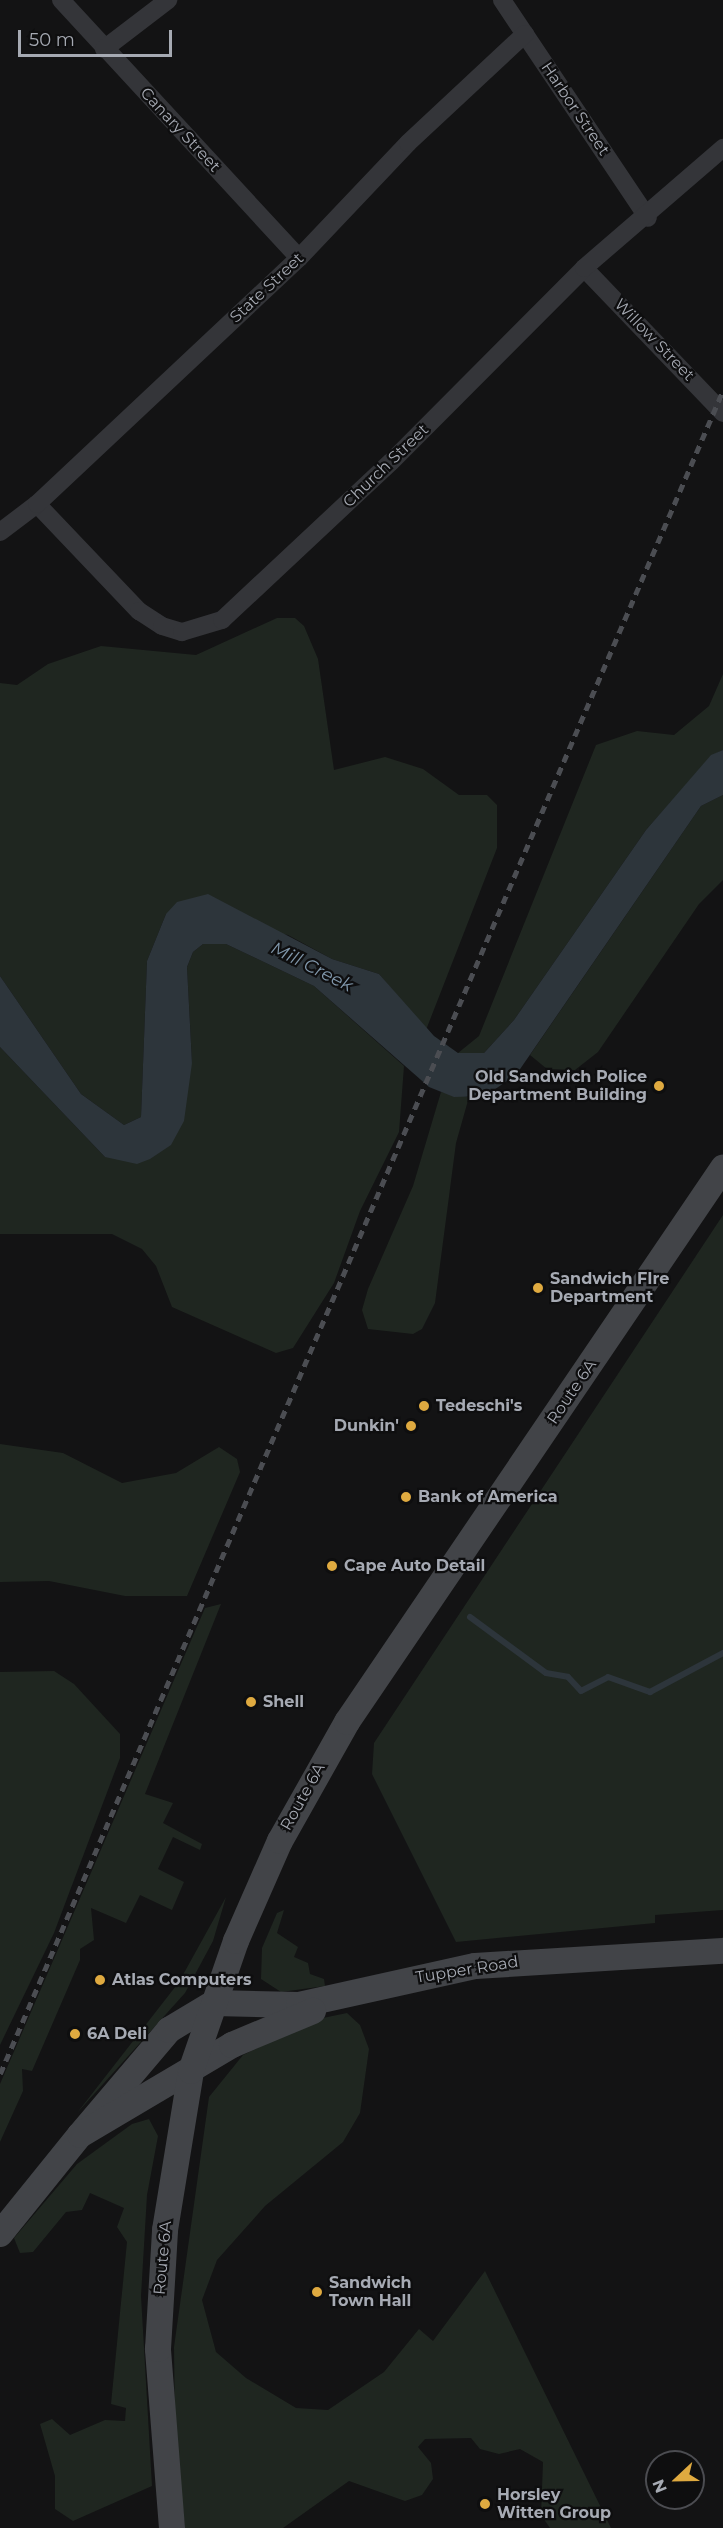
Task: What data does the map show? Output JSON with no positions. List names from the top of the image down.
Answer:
{
  "streets": {
    "main road": ["Route 6A", "Tupper Road"],
    "street": [
      "Harbor Street",
      "Canary Street",
      "State Street",
      "Willow Street",
      "Church Street"
    ]
  },
  "crossings": [
    ["Harbor Street", "State Street"],
    ["Harbor Street", "Church Street"],
    ["Canary Street", "State Street"],
    ["State Street", "Church Street"],
    ["Willow Street", "Church Street"],
    ["Route 6A", "Tupper Road"]
  ],
  "water": ["Mill Creek"],
  "places": [
    "Old Sandwich Police Department Building",
    "Sandwich FIre Department",
    "Tedeschi's",
    "Dunkin'",
    "Bank of America",
    "Cape Auto Detail",
    "Shell",
    "Atlas Computers",
    "6A Deli",
    "Sandwich Town Hall",
    "Horsley Witten Group"
  ],
  "scale_bar": "50 m",
  "north": "left"
}
